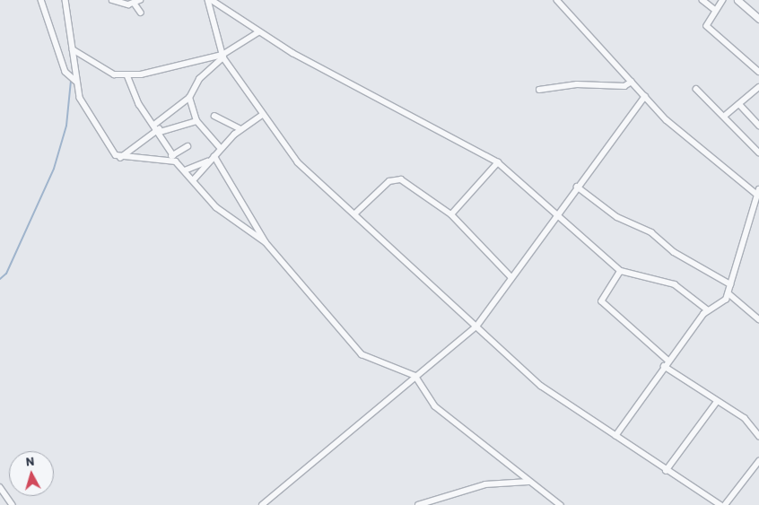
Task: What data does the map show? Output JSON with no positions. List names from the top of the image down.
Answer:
{
  "north": "top"
}
